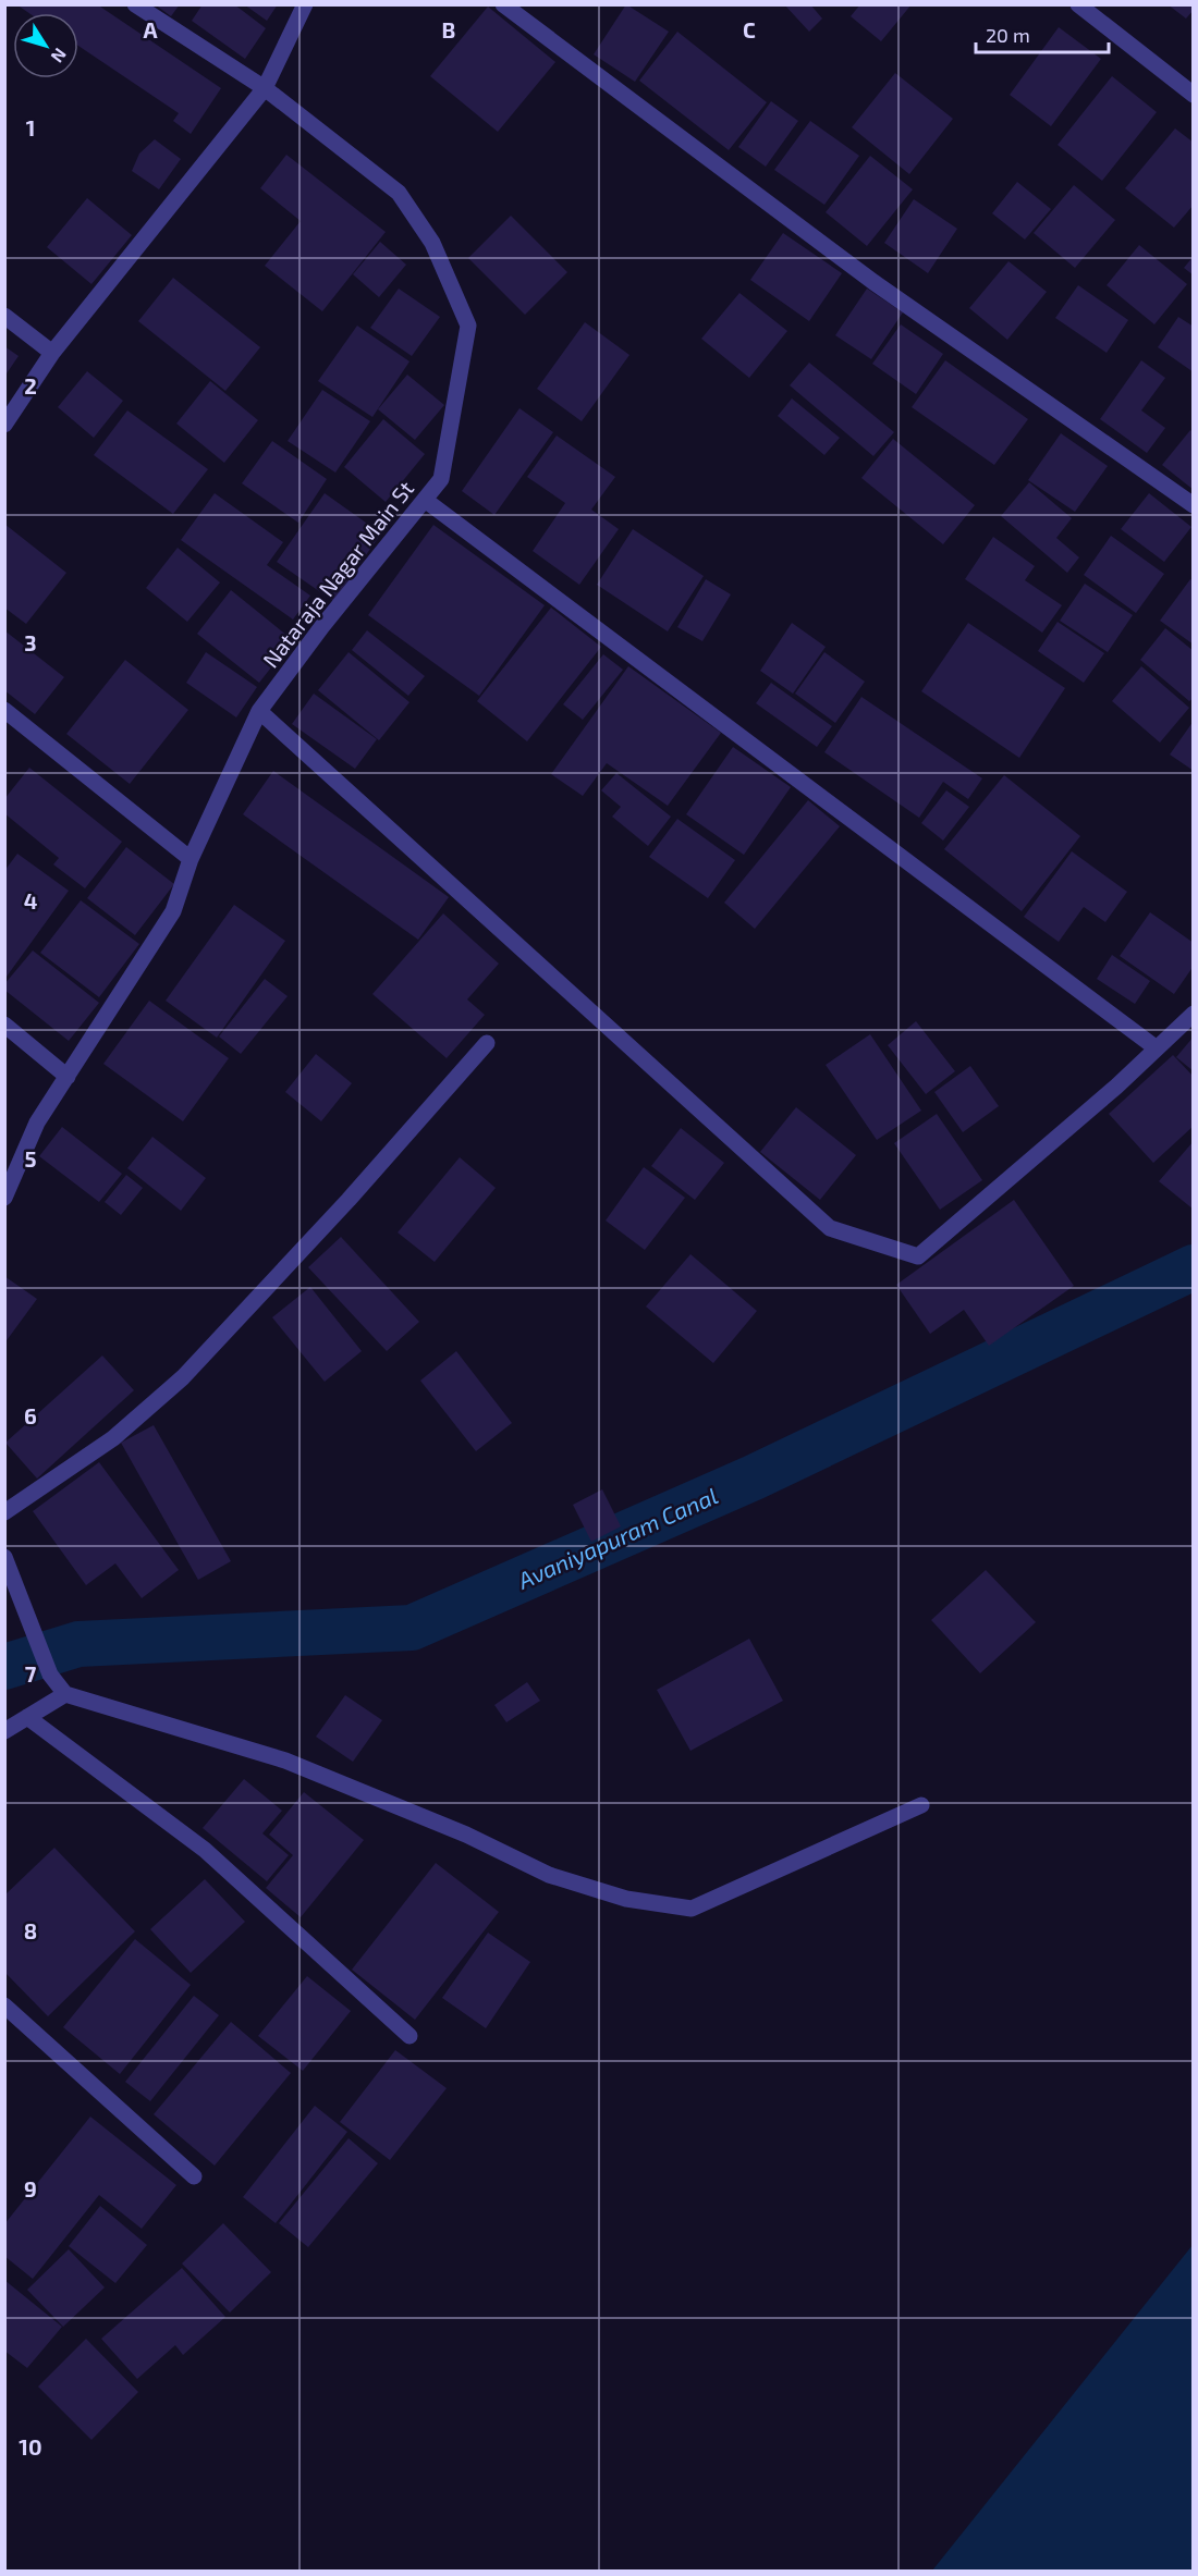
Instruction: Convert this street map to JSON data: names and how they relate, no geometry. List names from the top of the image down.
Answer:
{
  "streets": {
    "street": ["Nataraja Nagar Main St"]
  },
  "water": ["Avaniyapuram Canal"],
  "scale_bar": "20 m",
  "north": "bottom right",
  "grid": {
    "columns": ["A", "B", "C"],
    "rows": [
      "1",
      "2",
      "3",
      "4",
      "5",
      "6",
      "7",
      "8",
      "9",
      "10"
    ]
  }
}
